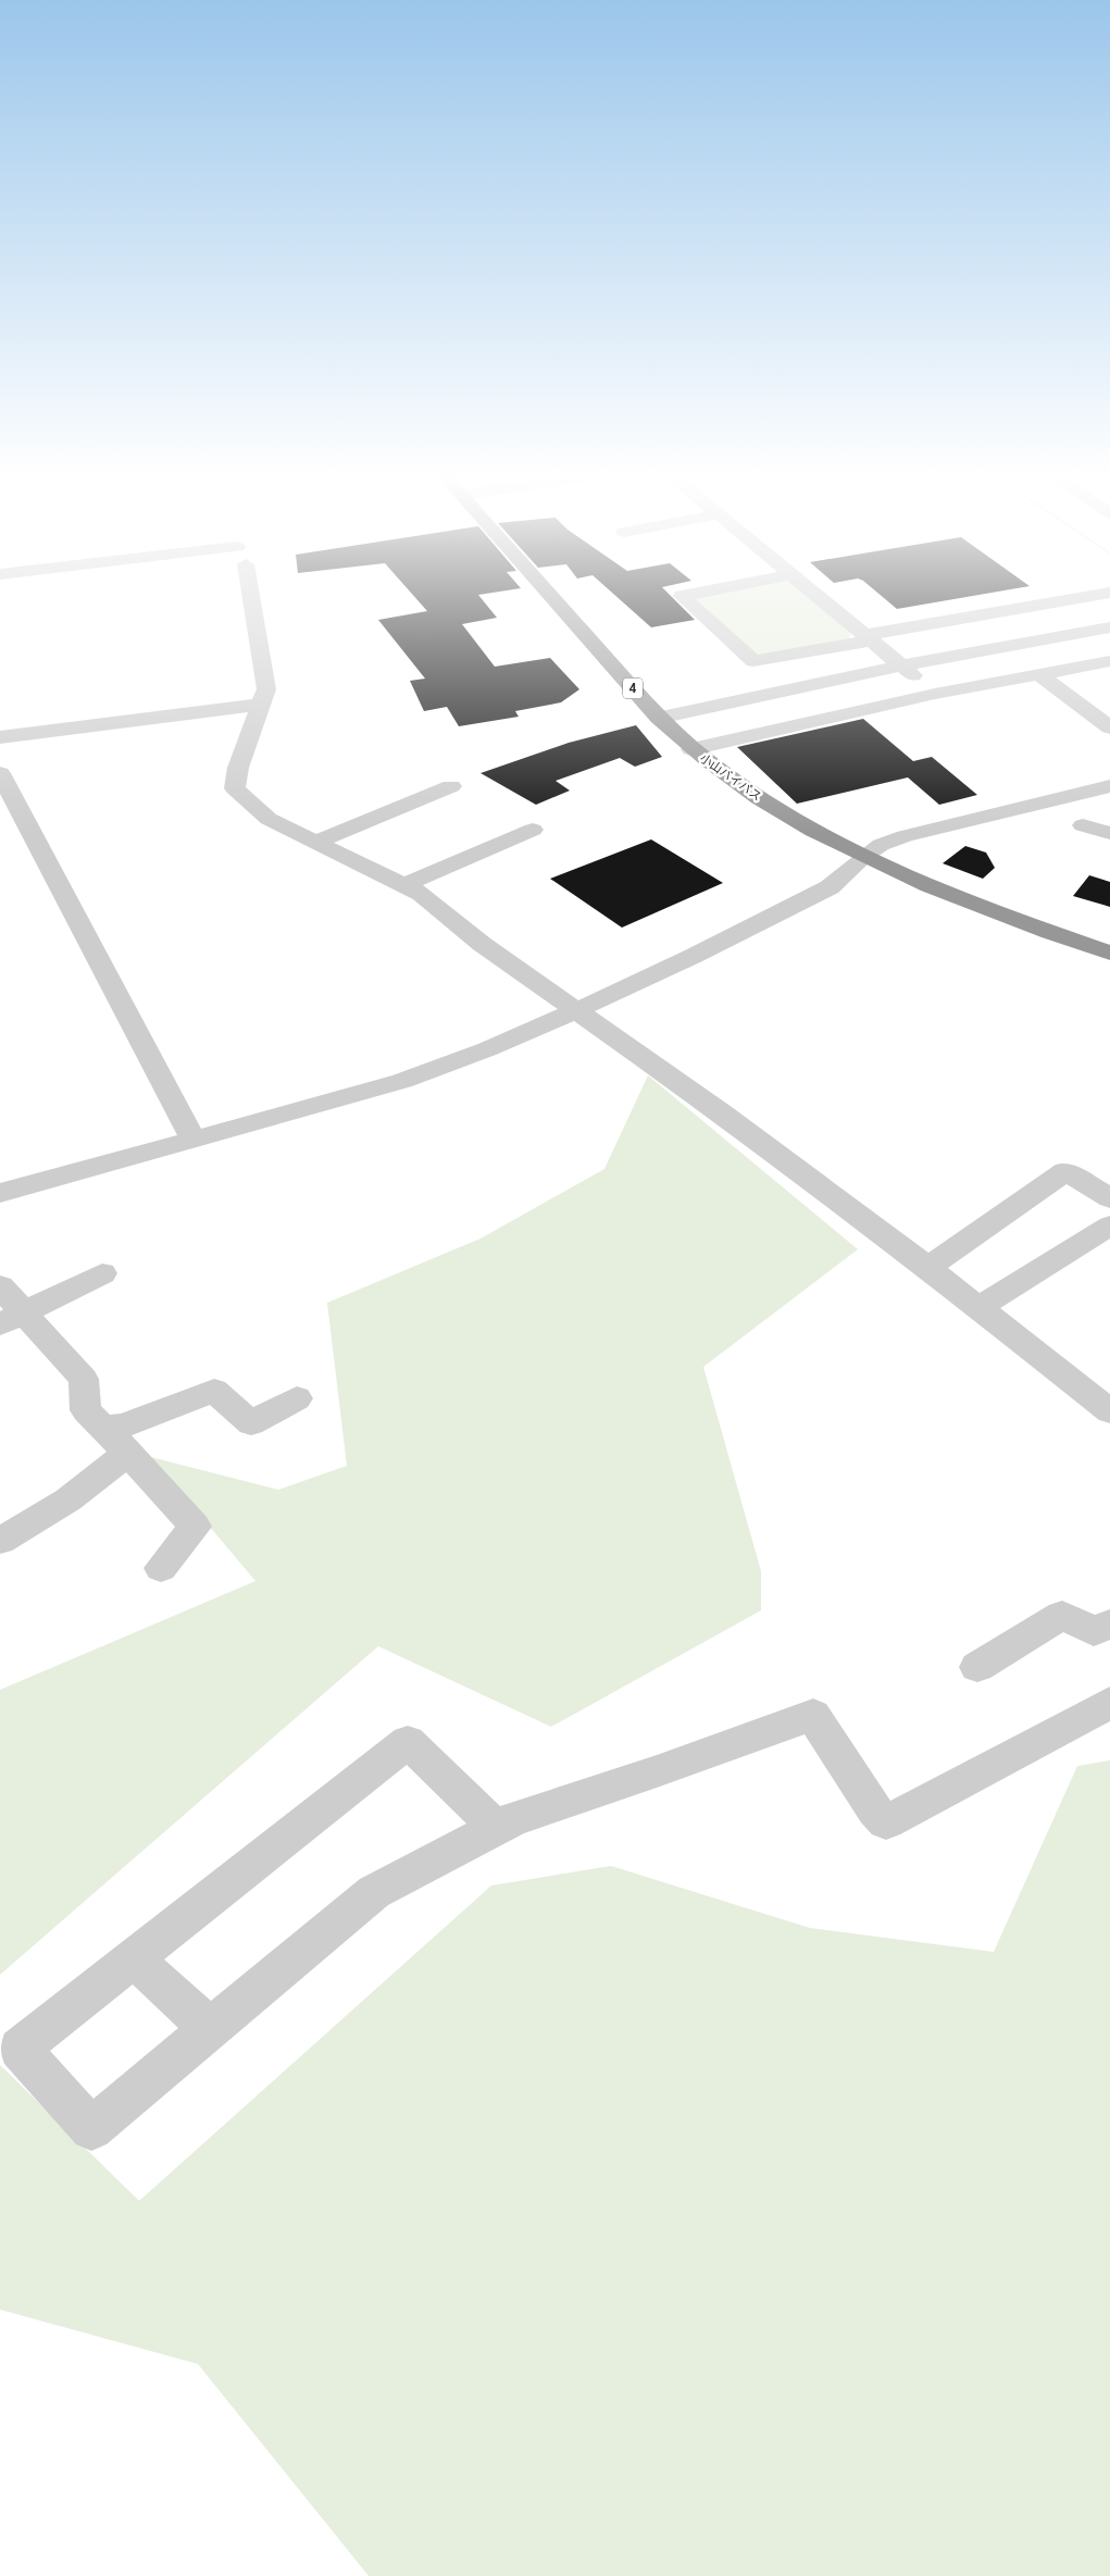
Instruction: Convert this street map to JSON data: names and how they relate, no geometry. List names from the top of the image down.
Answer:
{
  "streets": {
    "highway": ["4", "小山バイパス"]
  }
}
